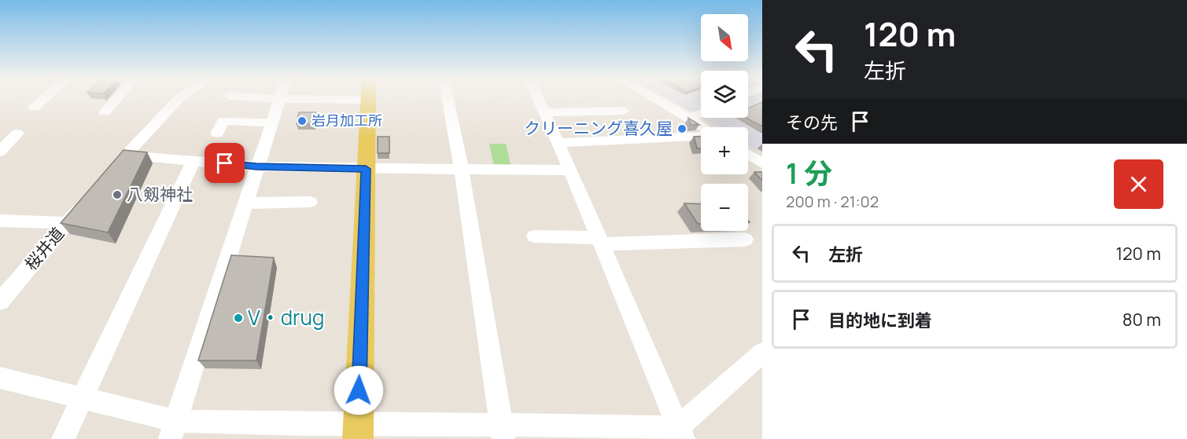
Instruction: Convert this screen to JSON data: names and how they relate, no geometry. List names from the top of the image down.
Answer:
{
  "streets": {
    "street": ["桜井道"]
  },
  "places": [
    "岩月加工所",
    "クリーニング喜久屋",
    "八剱神社",
    "V・drug"
  ],
  "north": "bottom right",
  "page": {
    "turn": ["120 m", "左折"],
    "map_buttons": ["+", "−"],
    "then": "その先",
    "heading": ["1 分", "200 m · 21:02"],
    "list": [
      {
        "name": "左折",
        "value": "120 m"
      },
      {
        "name": "目的地に到着",
        "value": "80 m"
      }
    ]
  }
}
